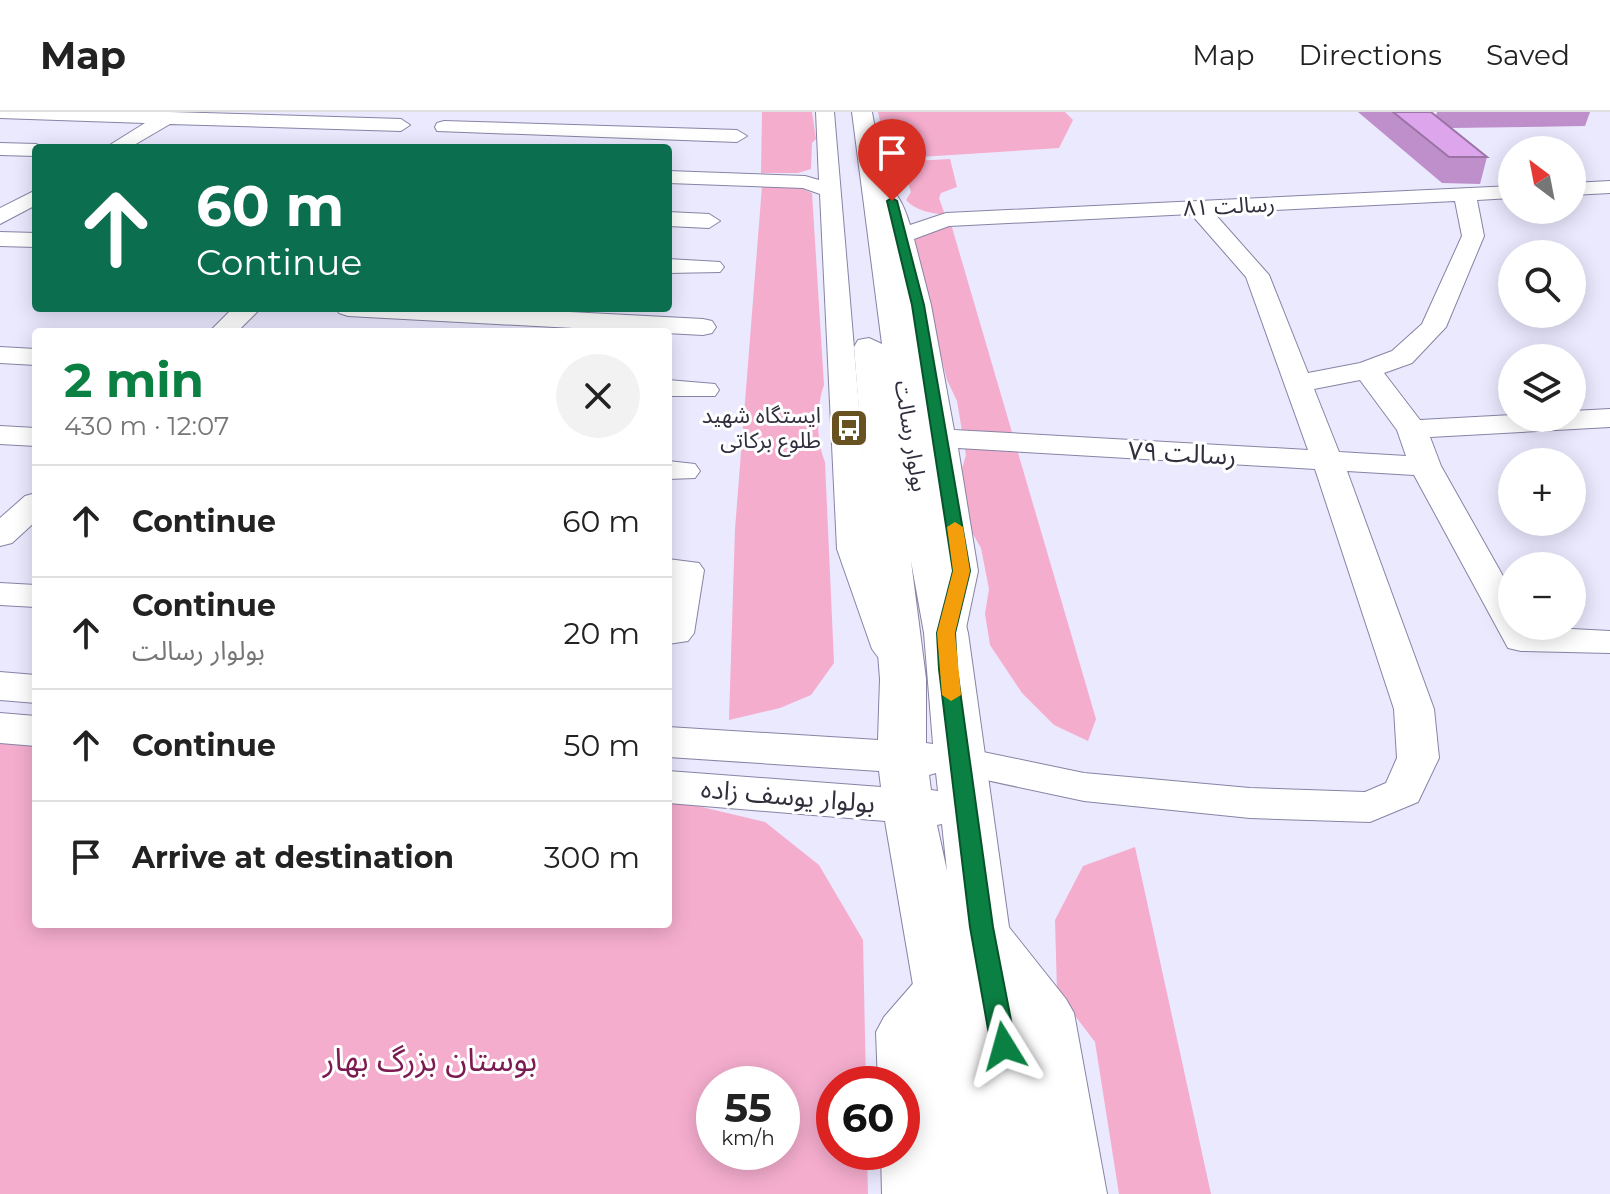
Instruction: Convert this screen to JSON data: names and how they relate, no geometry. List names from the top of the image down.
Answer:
{
  "streets": {
    "main road": ["بولوار رسالت", "بولوار یوسف زاده"],
    "street": ["رسالت ۸۱", "رسالت ۷۹"]
  },
  "crossings": [
    ["بولوار رسالت", "بولوار یوسف زاده"]
  ],
  "parks": ["بوستان بزرگ بهار"],
  "places": {
    "bus stop": ["ایستگاه شهید طلوع برکاتی"]
  },
  "north": "top left",
  "page": {
    "header": "Map",
    "nav": ["Map", "Directions", "Saved"],
    "map_buttons": ["+", "−"],
    "turn": ["60 m", "Continue"],
    "heading": ["2 min", "430 m · 12:07"],
    "list": [
      {
        "name": "Continue",
        "value": "60 m"
      },
      {
        "name": "Continue",
        "note": "بولوار رسالت",
        "value": "20 m"
      },
      {
        "name": "Continue",
        "value": "50 m"
      },
      {
        "name": "Arrive at destination",
        "value": "300 m"
      }
    ],
    "speed": "55 km/h",
    "limit": "60"
  }
}
